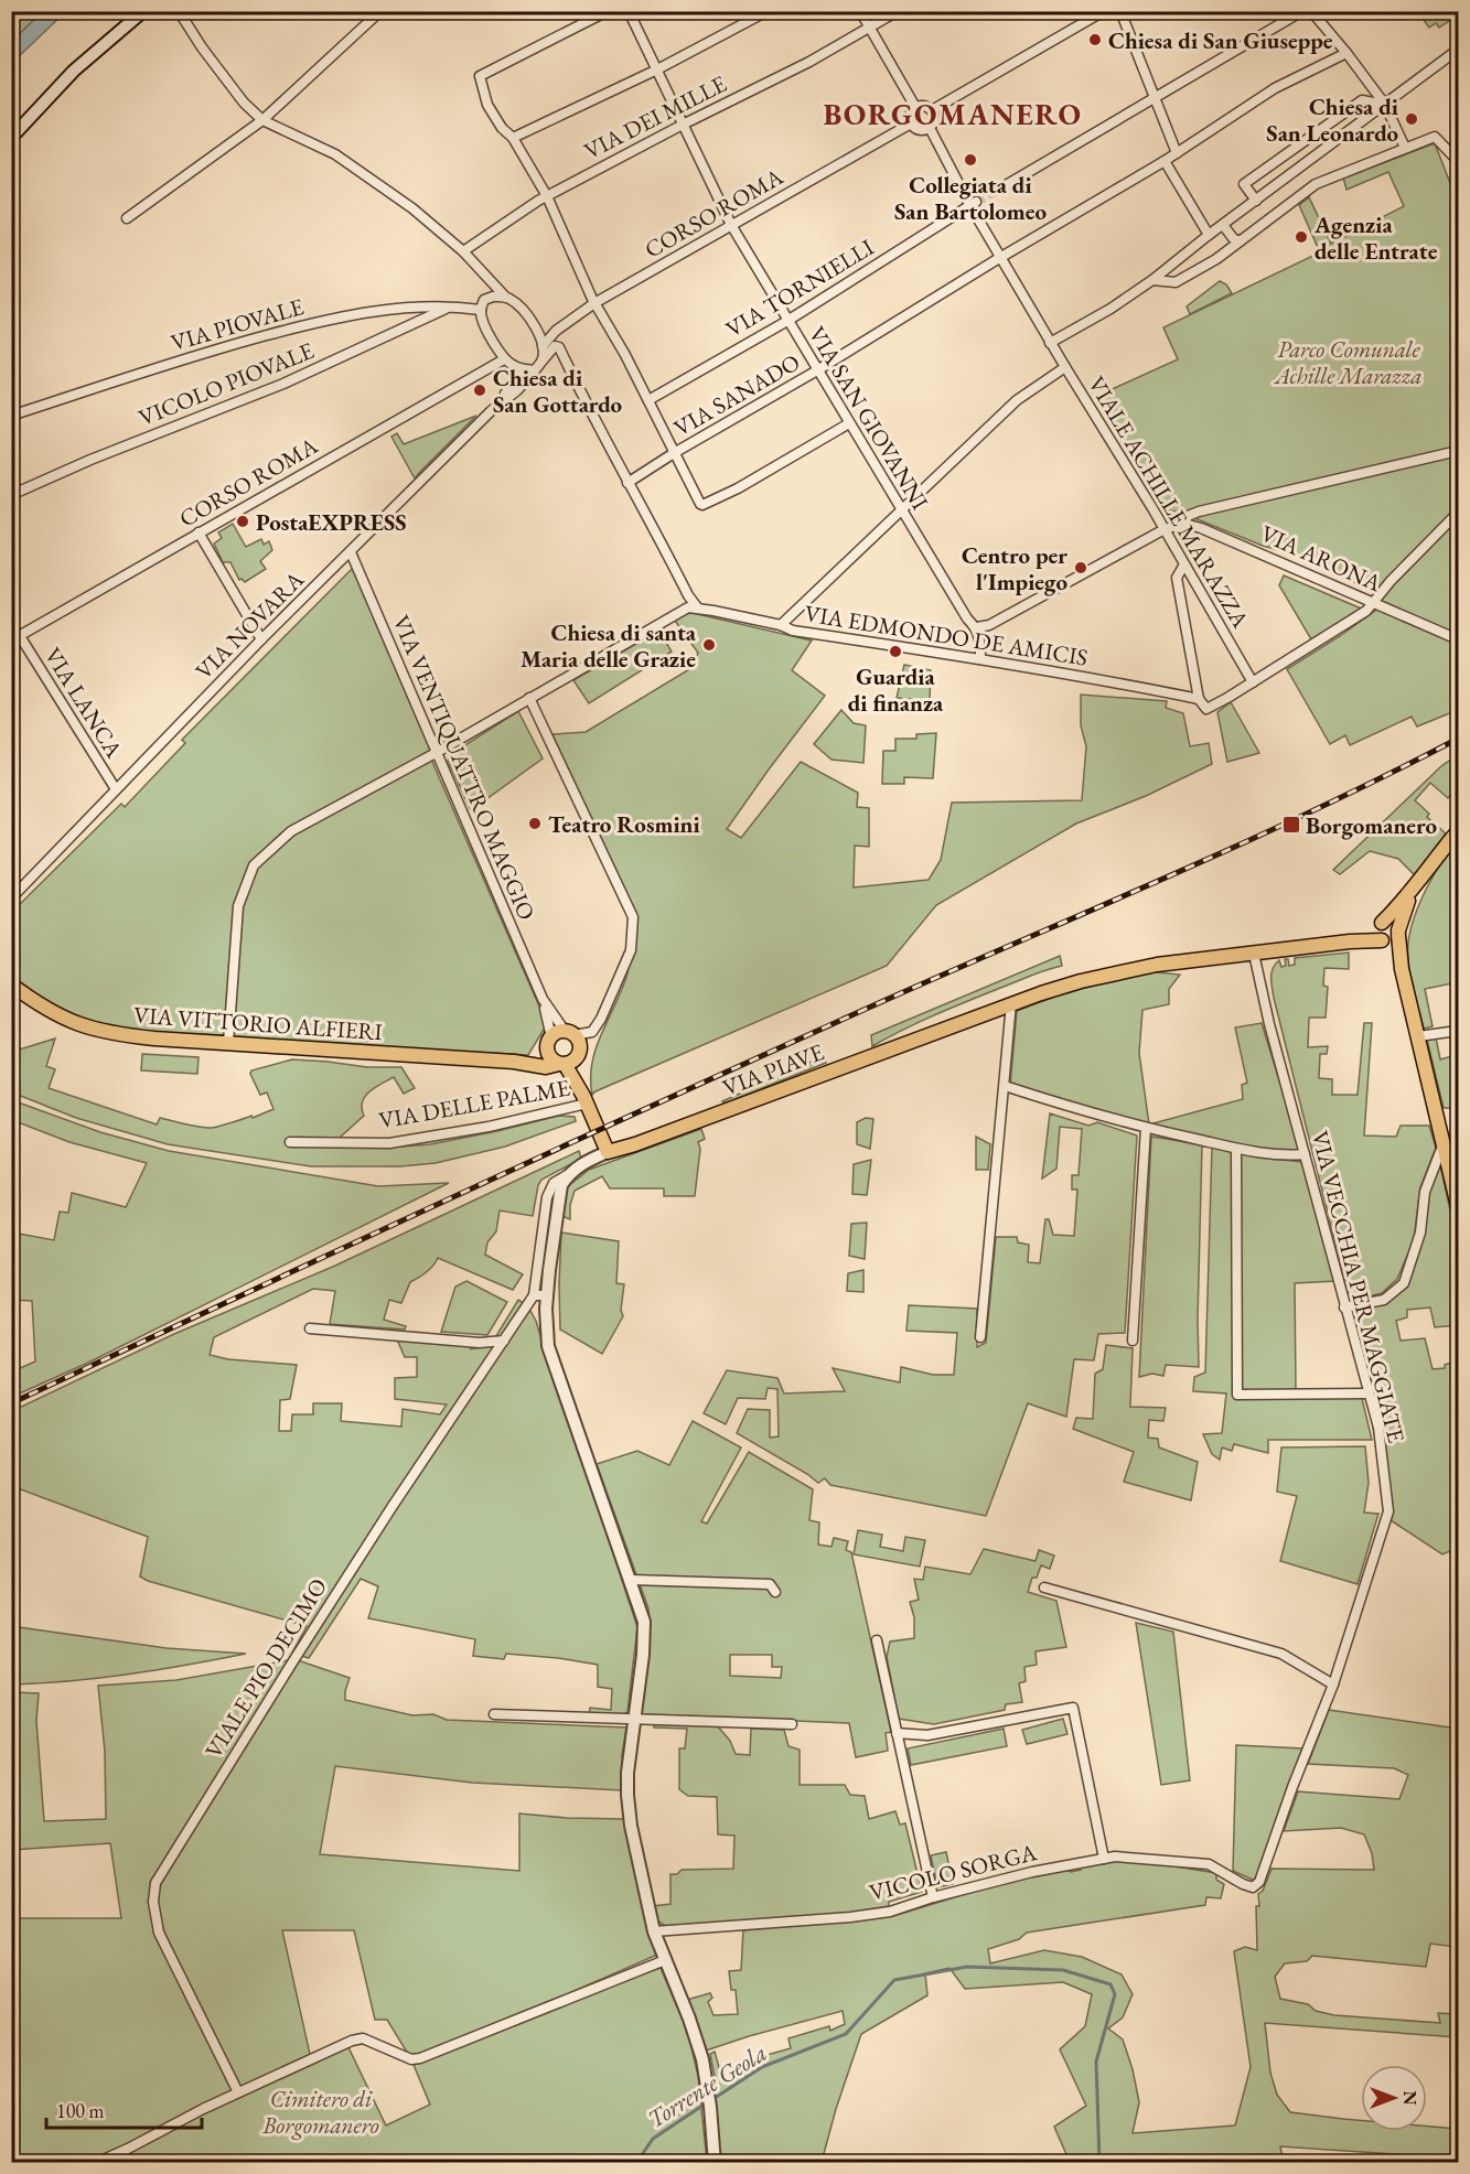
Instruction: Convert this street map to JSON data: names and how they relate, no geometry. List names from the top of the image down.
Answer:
{
  "streets": {
    "main road": ["VIA VITTORIO ALFIERI", "VIA PIAVE"],
    "street": [
      "VIA DEI MILLE",
      "CORSO ROMA",
      "VIA TORNIELLI",
      "VIA PIOVALE",
      "VICOLO PIOVALE",
      "VIA SANADO",
      "VIA SAN GIOVANNI",
      "VIALE ACHILLE MARAZZA",
      "VIA ARONA",
      "VIA NOVARA",
      "VIA EDMONDO DE AMICIS",
      "VIA LANCA",
      "VIA VENTIQUATTRO MAGGIO",
      "VIA DELLE PALME",
      "VIA VECCHIA PER MAGGIATE",
      "VIALE PIO DECIMO",
      "VICOLO SORGA"
    ]
  },
  "crossings": [
    ["VIA DEI MILLE", "VIA SAN GIOVANNI"],
    ["CORSO ROMA", "VIA SAN GIOVANNI"],
    ["CORSO ROMA", "VIALE ACHILLE MARAZZA"],
    ["CORSO ROMA", "VIA LANCA"],
    ["VIA TORNIELLI", "VIA SAN GIOVANNI"],
    ["VIA TORNIELLI", "VIALE ACHILLE MARAZZA"],
    ["VIA PIOVALE", "VICOLO PIOVALE"],
    ["VIA SANADO", "VIA SAN GIOVANNI"],
    ["VIA SANADO", "VIALE ACHILLE MARAZZA"],
    ["VIA NOVARA", "VIA LANCA"],
    ["VIA NOVARA", "VIA VENTIQUATTRO MAGGIO"],
    ["VIA VENTIQUATTRO MAGGIO", "VIA VITTORIO ALFIERI"],
    ["VIA PIAVE", "VIA VECCHIA PER MAGGIATE"],
    ["VIA VECCHIA PER MAGGIATE", "VICOLO SORGA"]
  ],
  "districts": ["BORGOMANERO"],
  "water": ["Torrente Geola"],
  "parks": ["Parco Comunale Achille Marazza", "Cimitero di Borgomanero"],
  "places": {
    "other": [
      "Chiesa di San Giuseppe",
      "Chiesa di San Leonardo",
      "Collegiata di San Bartolomeo",
      "Agenzia delle Entrate",
      "Chiesa di San Gottardo",
      "PostaEXPRESS",
      "Centro per l'Impiego",
      "Chiesa di santa Maria delle Grazie",
      "Guardia di finanza",
      "Teatro Rosmini"
    ],
    "transit": ["Borgomanero"]
  },
  "scale_bar": "100 m",
  "north": "right"
}
